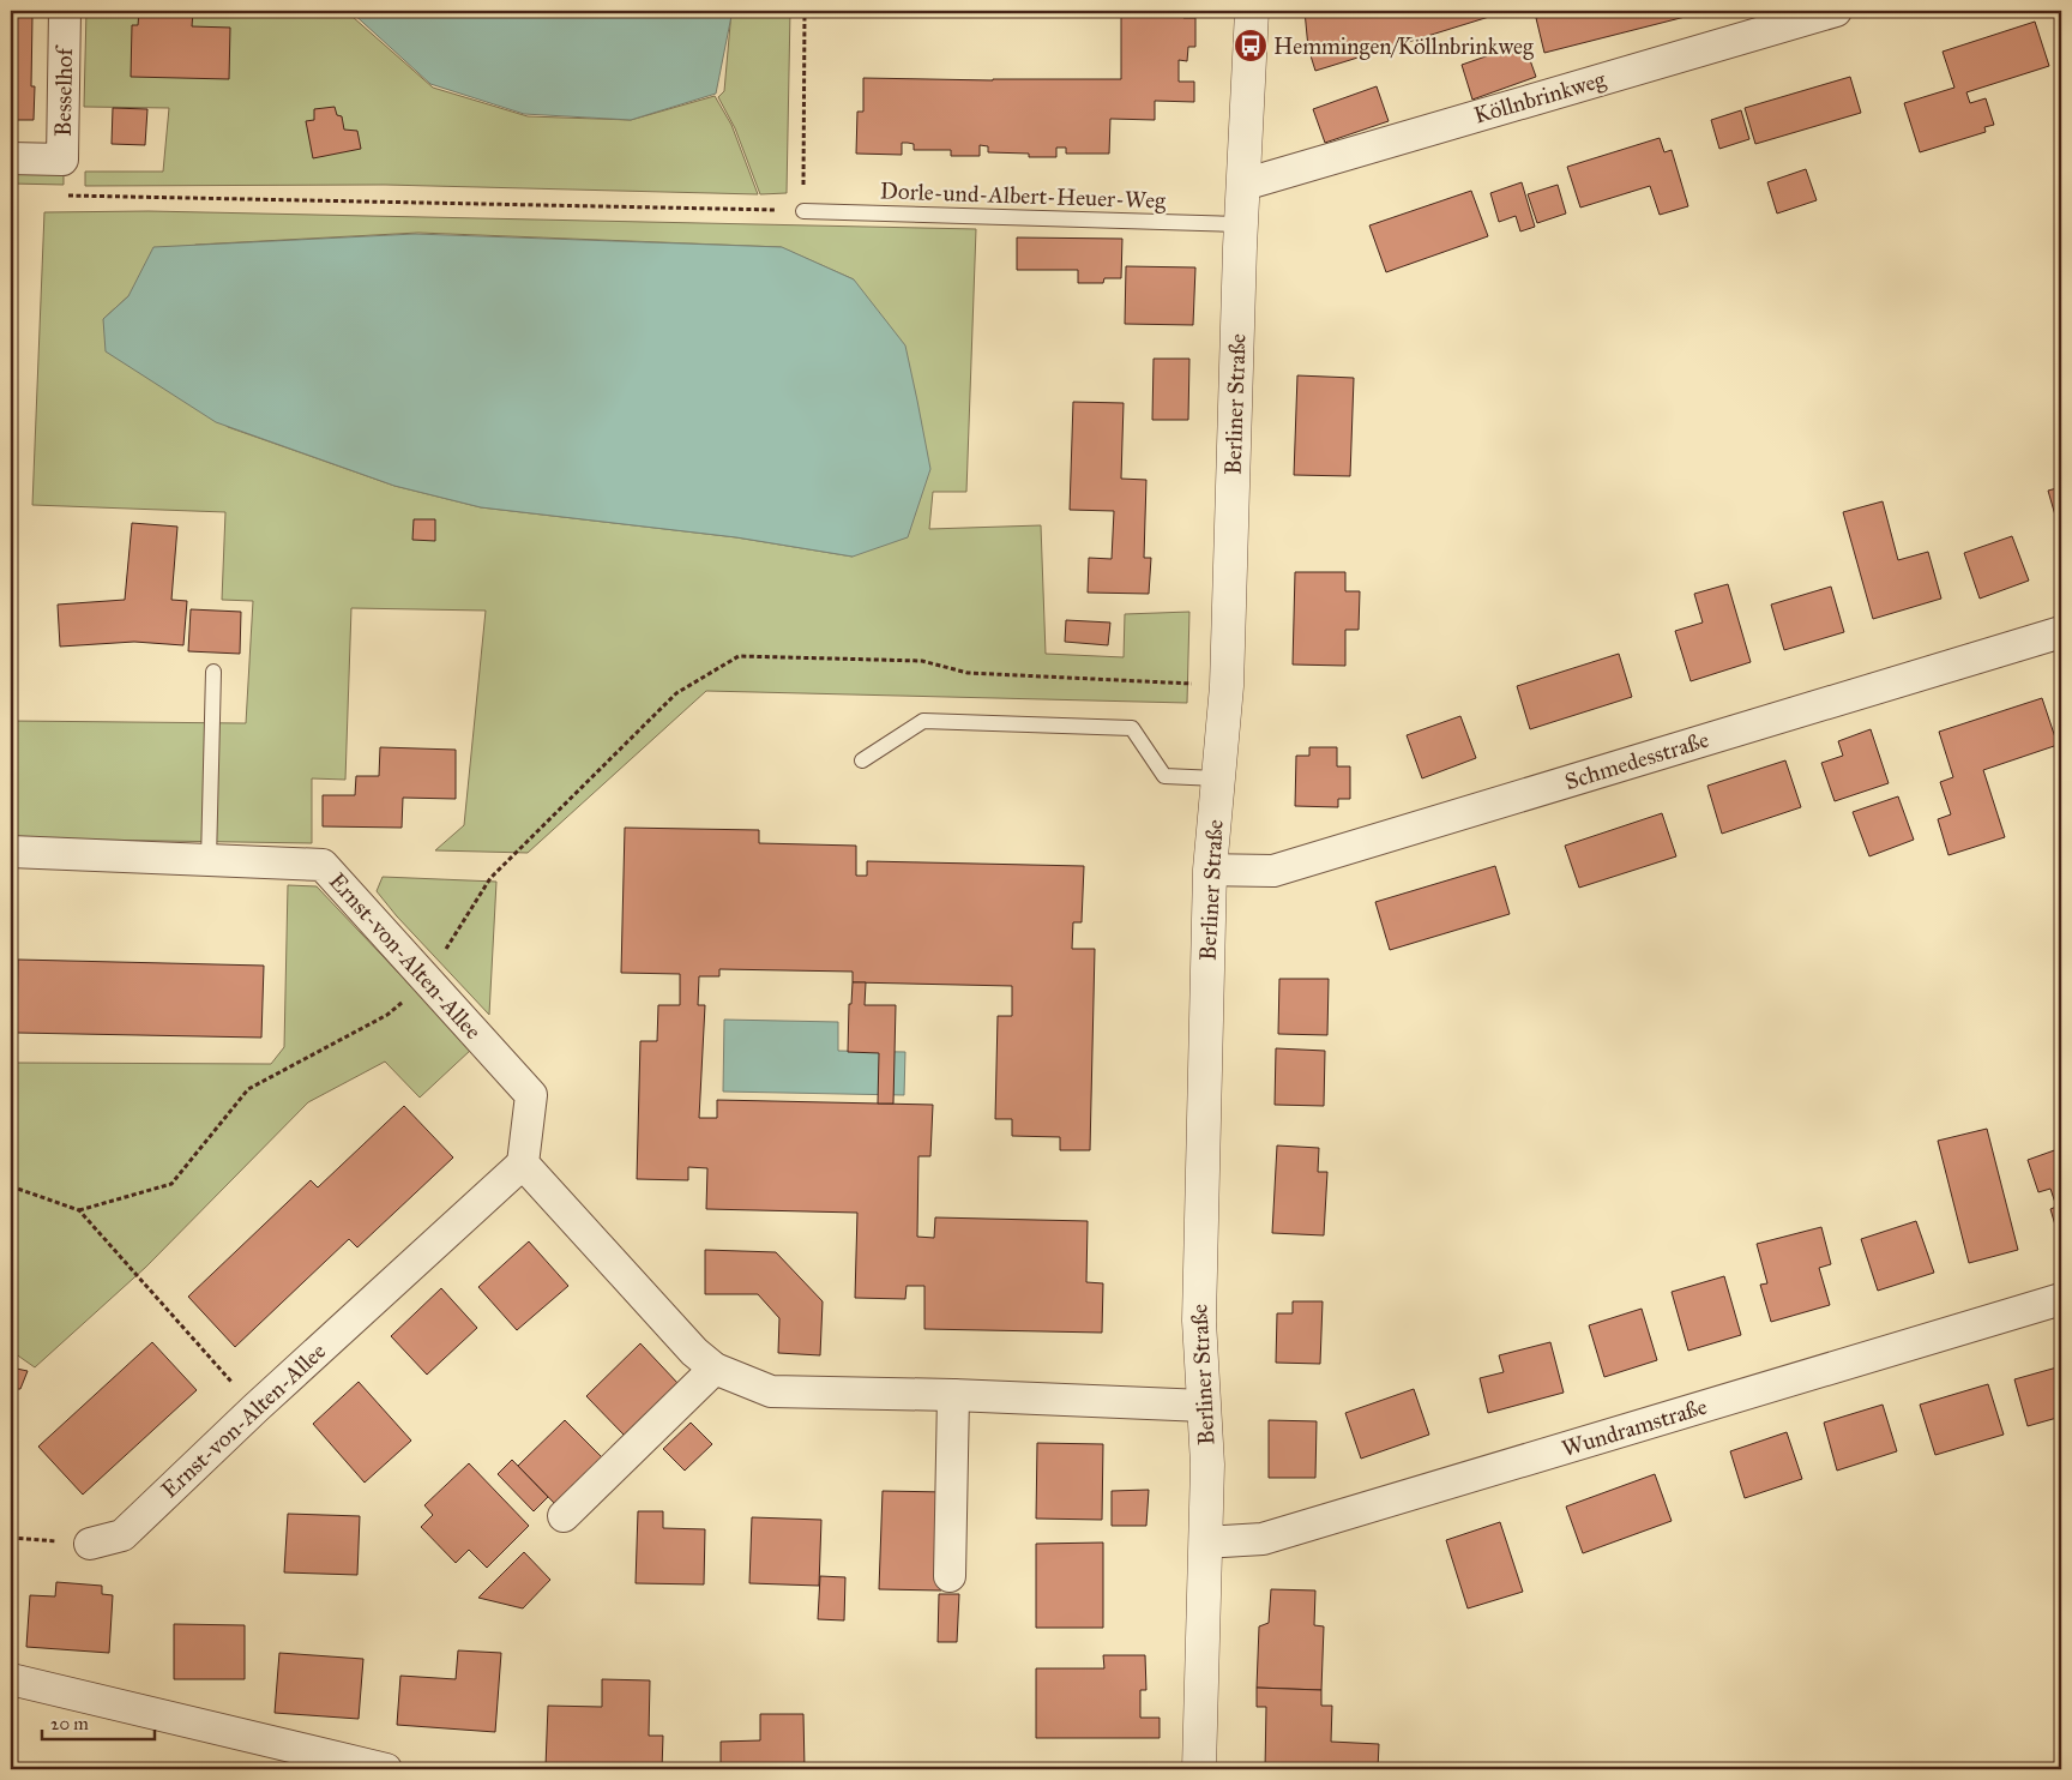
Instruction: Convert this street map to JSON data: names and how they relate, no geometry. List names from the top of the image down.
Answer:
{
  "streets": {
    "street": [
      "Besselhof",
      "Köllnbrinkweg",
      "Berliner Straße",
      "Schmedesstraße",
      "Ernst-von-Alten-Allee",
      "Wundramstraße"
    ],
    "lane": ["Dorle-und-Albert-Heuer-Weg"]
  },
  "crossings": [
    ["Köllnbrinkweg", "Berliner Straße"],
    ["Dorle-und-Albert-Heuer-Weg", "Berliner Straße"],
    ["Berliner Straße", "Schmedesstraße"],
    ["Berliner Straße", "Wundramstraße"]
  ],
  "places": {
    "bus stop": ["Hemmingen/Köllnbrinkweg"]
  },
  "scale_bar": "20 m"
}
